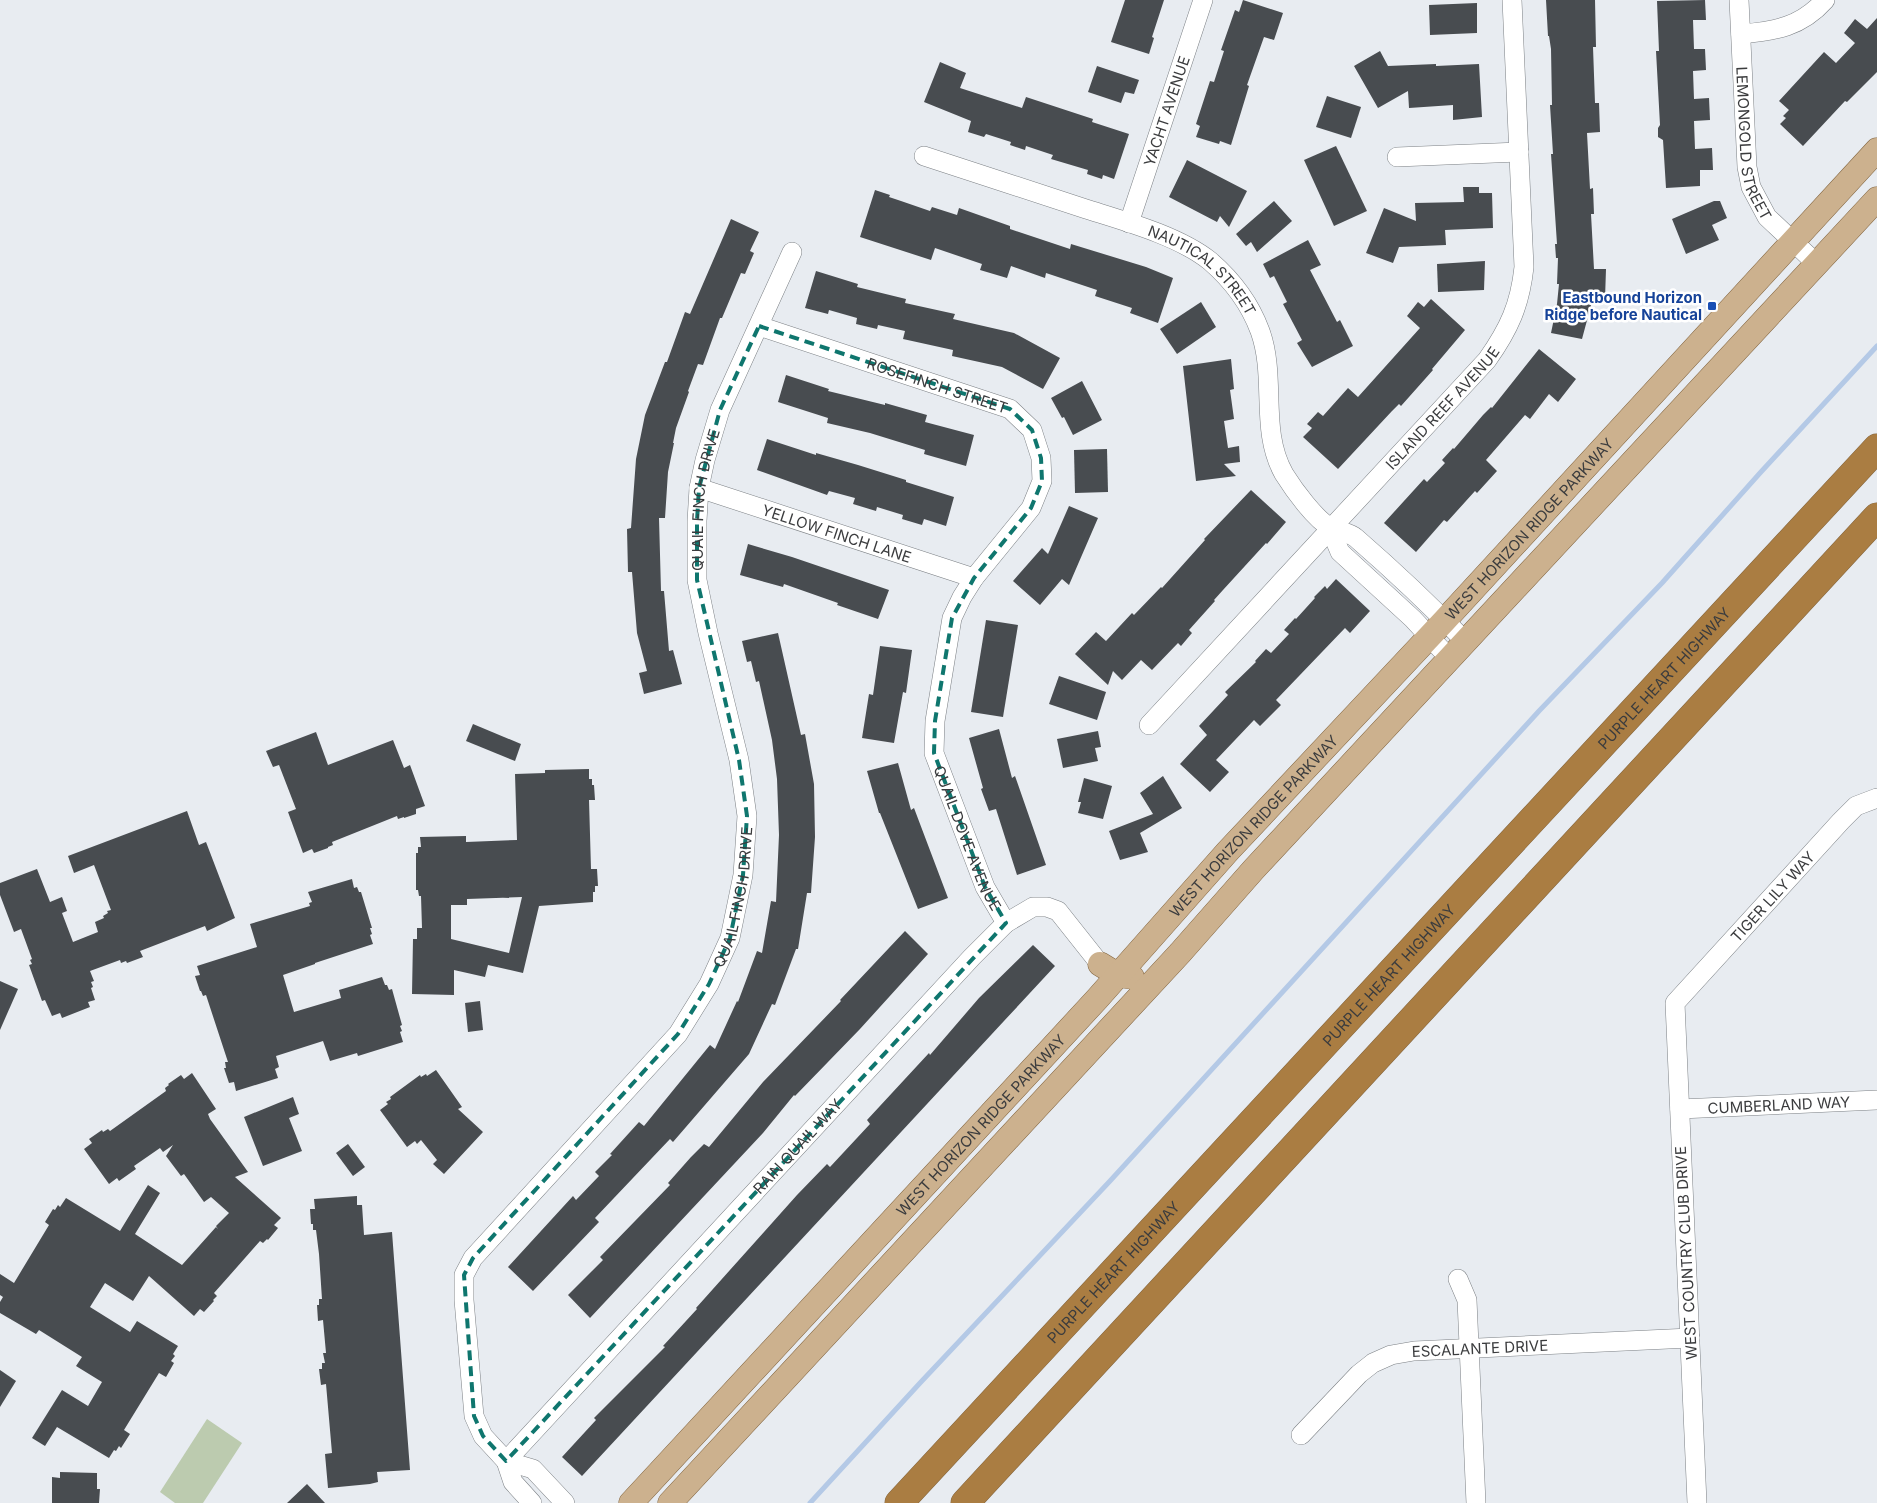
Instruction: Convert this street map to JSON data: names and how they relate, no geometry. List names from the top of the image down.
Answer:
{
  "streets": {
    "highway": ["PURPLE HEART HIGHWAY"],
    "main road": ["WEST HORIZON RIDGE PARKWAY"],
    "street": [
      "YACHT AVENUE",
      "LEMONGOLD STREET",
      "NAUTICAL STREET",
      "ROSEFINCH STREET",
      "ISLAND REEF AVENUE",
      "QUAIL FINCH DRIVE",
      "YELLOW FINCH LANE",
      "QUAIL DOVE AVENUE",
      "TIGER LILY WAY",
      "CUMBERLAND WAY",
      "RAIN QUAIL WAY",
      "WEST COUNTRY CLUB DRIVE",
      "ESCALANTE DRIVE"
    ]
  },
  "crossings": [
    ["YACHT AVENUE", "NAUTICAL STREET"],
    ["LEMONGOLD STREET", "WEST HORIZON RIDGE PARKWAY"],
    ["NAUTICAL STREET", "ISLAND REEF AVENUE"],
    ["NAUTICAL STREET", "WEST HORIZON RIDGE PARKWAY"],
    ["ROSEFINCH STREET", "QUAIL FINCH DRIVE"],
    ["ROSEFINCH STREET", "QUAIL DOVE AVENUE"],
    ["QUAIL FINCH DRIVE", "YELLOW FINCH LANE"],
    ["QUAIL FINCH DRIVE", "RAIN QUAIL WAY"],
    ["WEST HORIZON RIDGE PARKWAY", "RAIN QUAIL WAY"],
    ["YELLOW FINCH LANE", "QUAIL DOVE AVENUE"],
    ["QUAIL DOVE AVENUE", "RAIN QUAIL WAY"],
    ["TIGER LILY WAY", "WEST COUNTRY CLUB DRIVE"],
    ["CUMBERLAND WAY", "WEST COUNTRY CLUB DRIVE"],
    ["WEST COUNTRY CLUB DRIVE", "ESCALANTE DRIVE"]
  ],
  "places": {
    "transit": ["Eastbound Horizon Ridge before Nautical"]
  }
}
